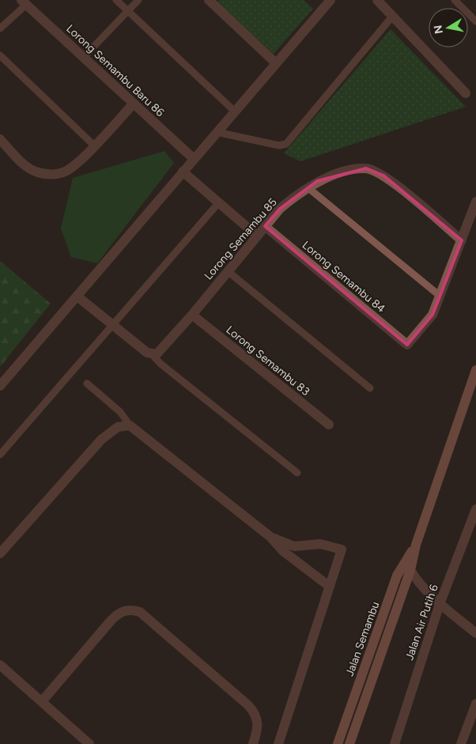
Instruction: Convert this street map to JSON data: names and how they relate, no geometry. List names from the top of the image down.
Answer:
{
  "streets": {
    "main road": ["Jalan Semambu"],
    "street": [
      "Lorong Semambu Baru 86",
      "Lorong Semambu 85",
      "Lorong Semambu 84",
      "Lorong Semambu 83",
      "Jalan Air Putih 6"
    ]
  },
  "crossings": [
    ["Lorong Semambu 85", "Lorong Semambu 84"],
    ["Lorong Semambu 85", "Lorong Semambu 83"]
  ],
  "north": "left"
}
